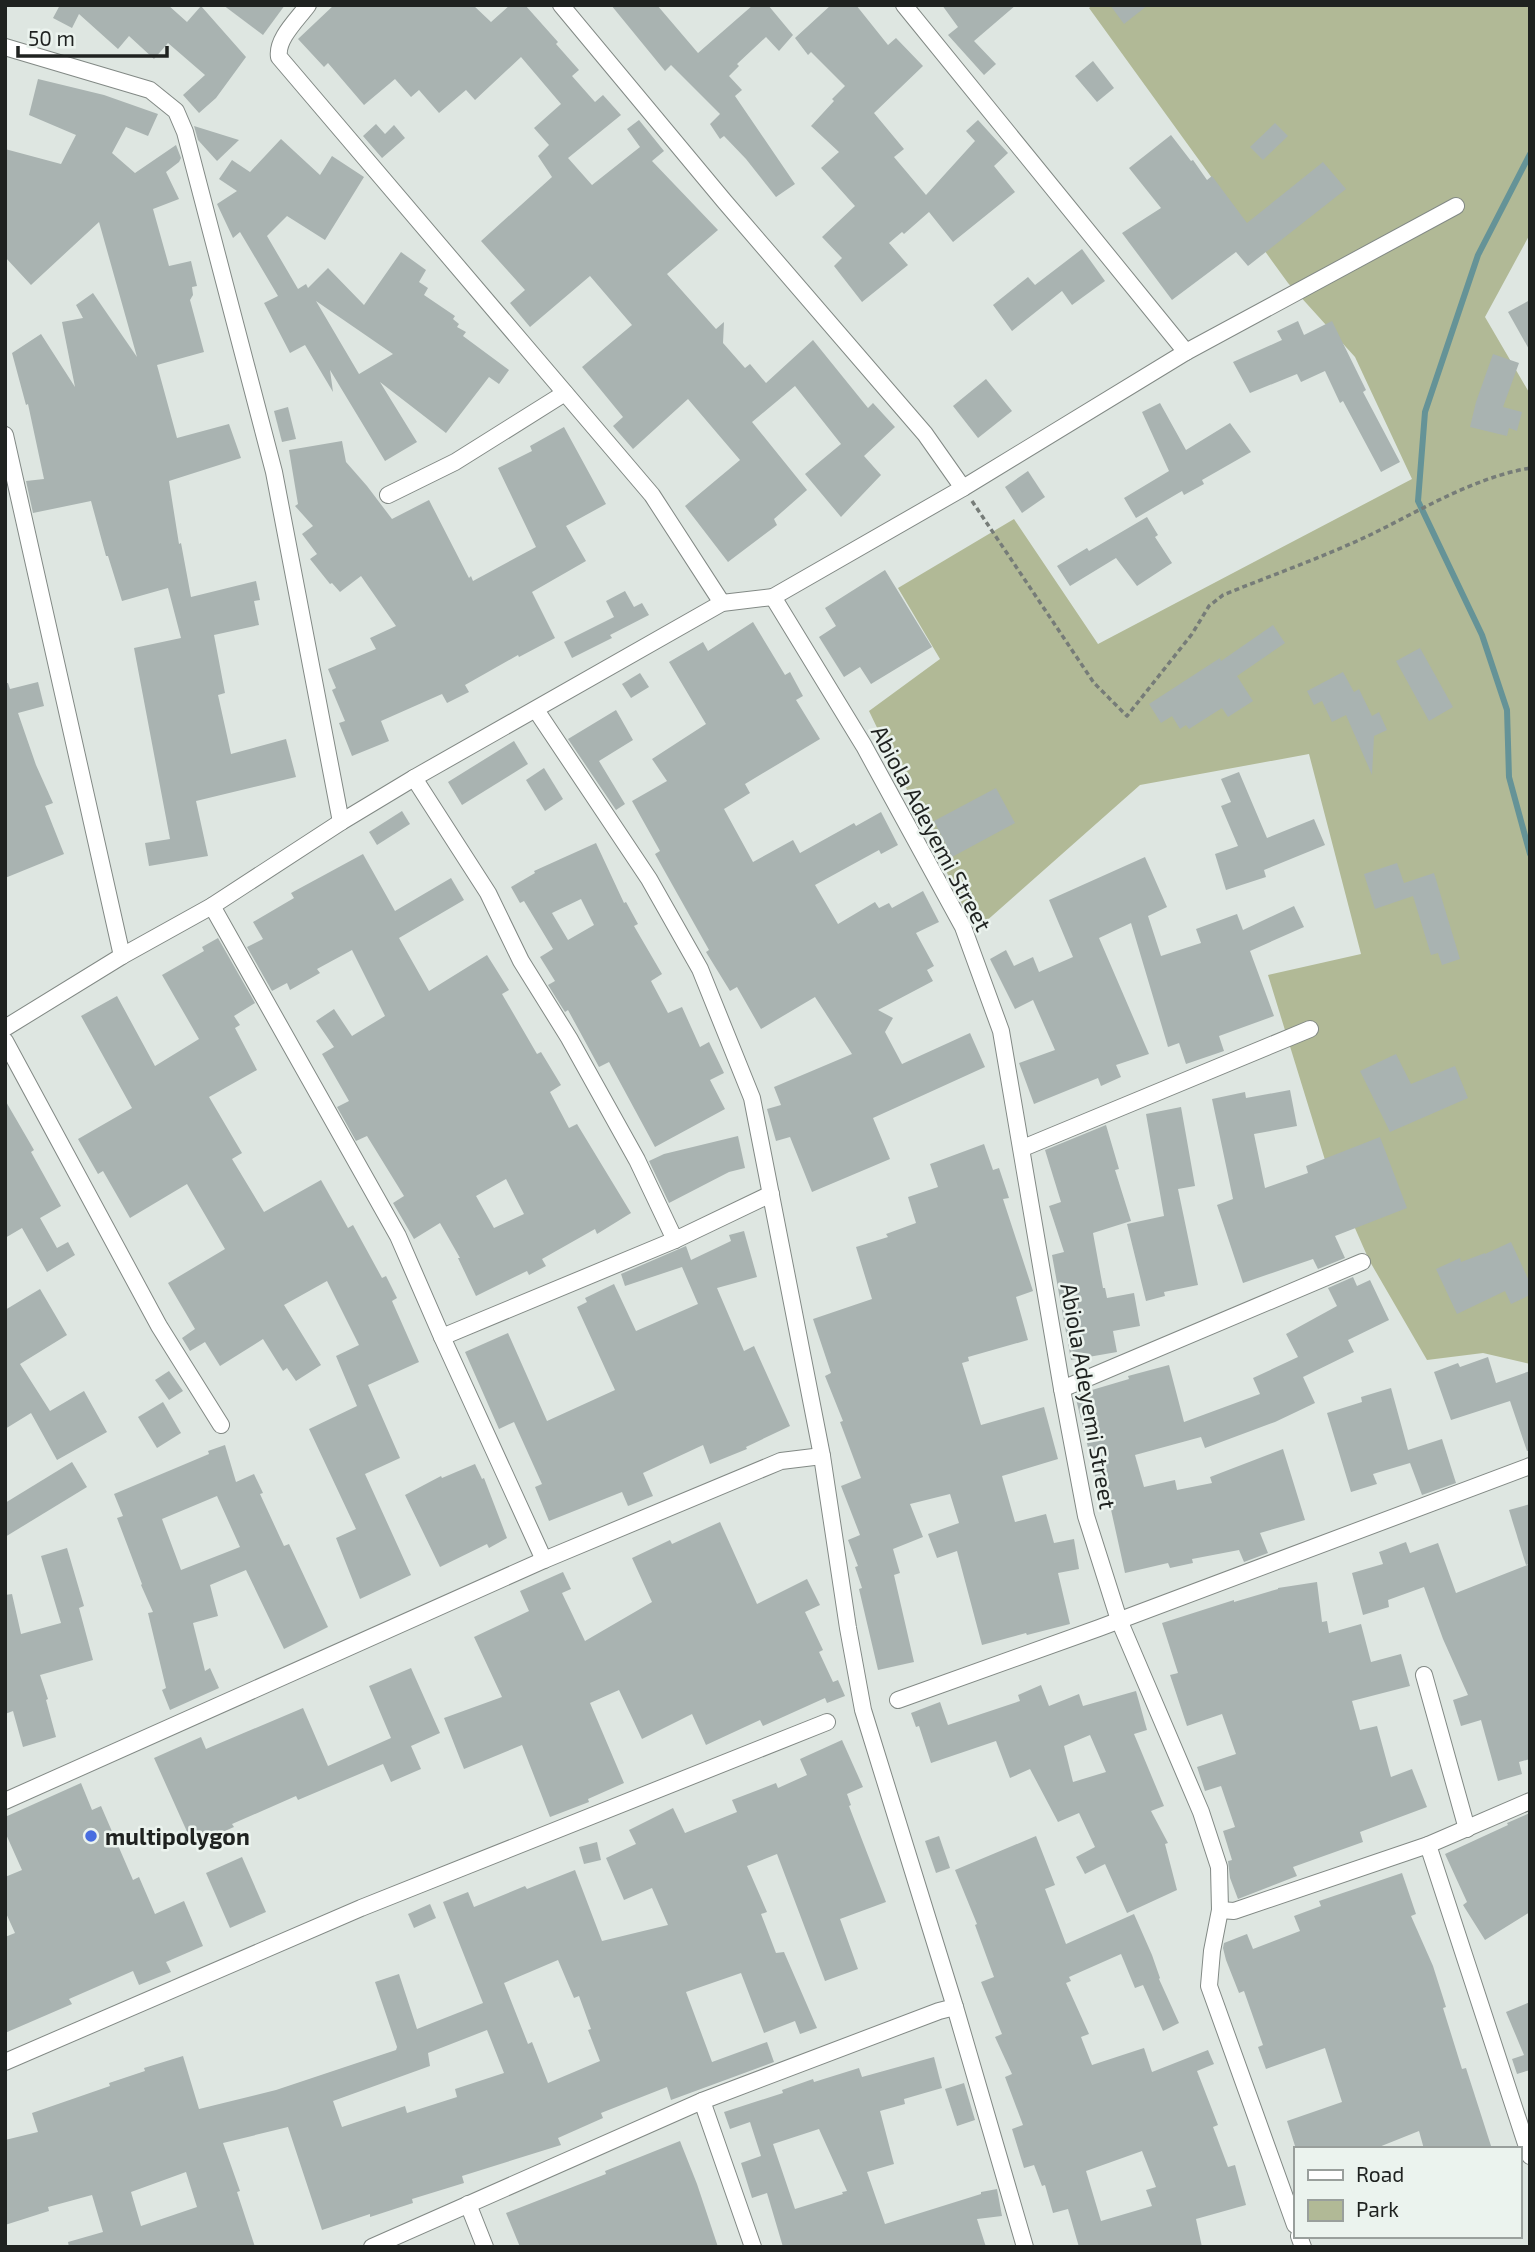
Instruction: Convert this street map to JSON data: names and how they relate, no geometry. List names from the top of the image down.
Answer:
{
  "streets": {
    "street": ["Abiola Adeyemi Street"]
  },
  "places": ["multipolygon"],
  "legend": ["Road", "Park"],
  "scale_bar": "50 m"
}
